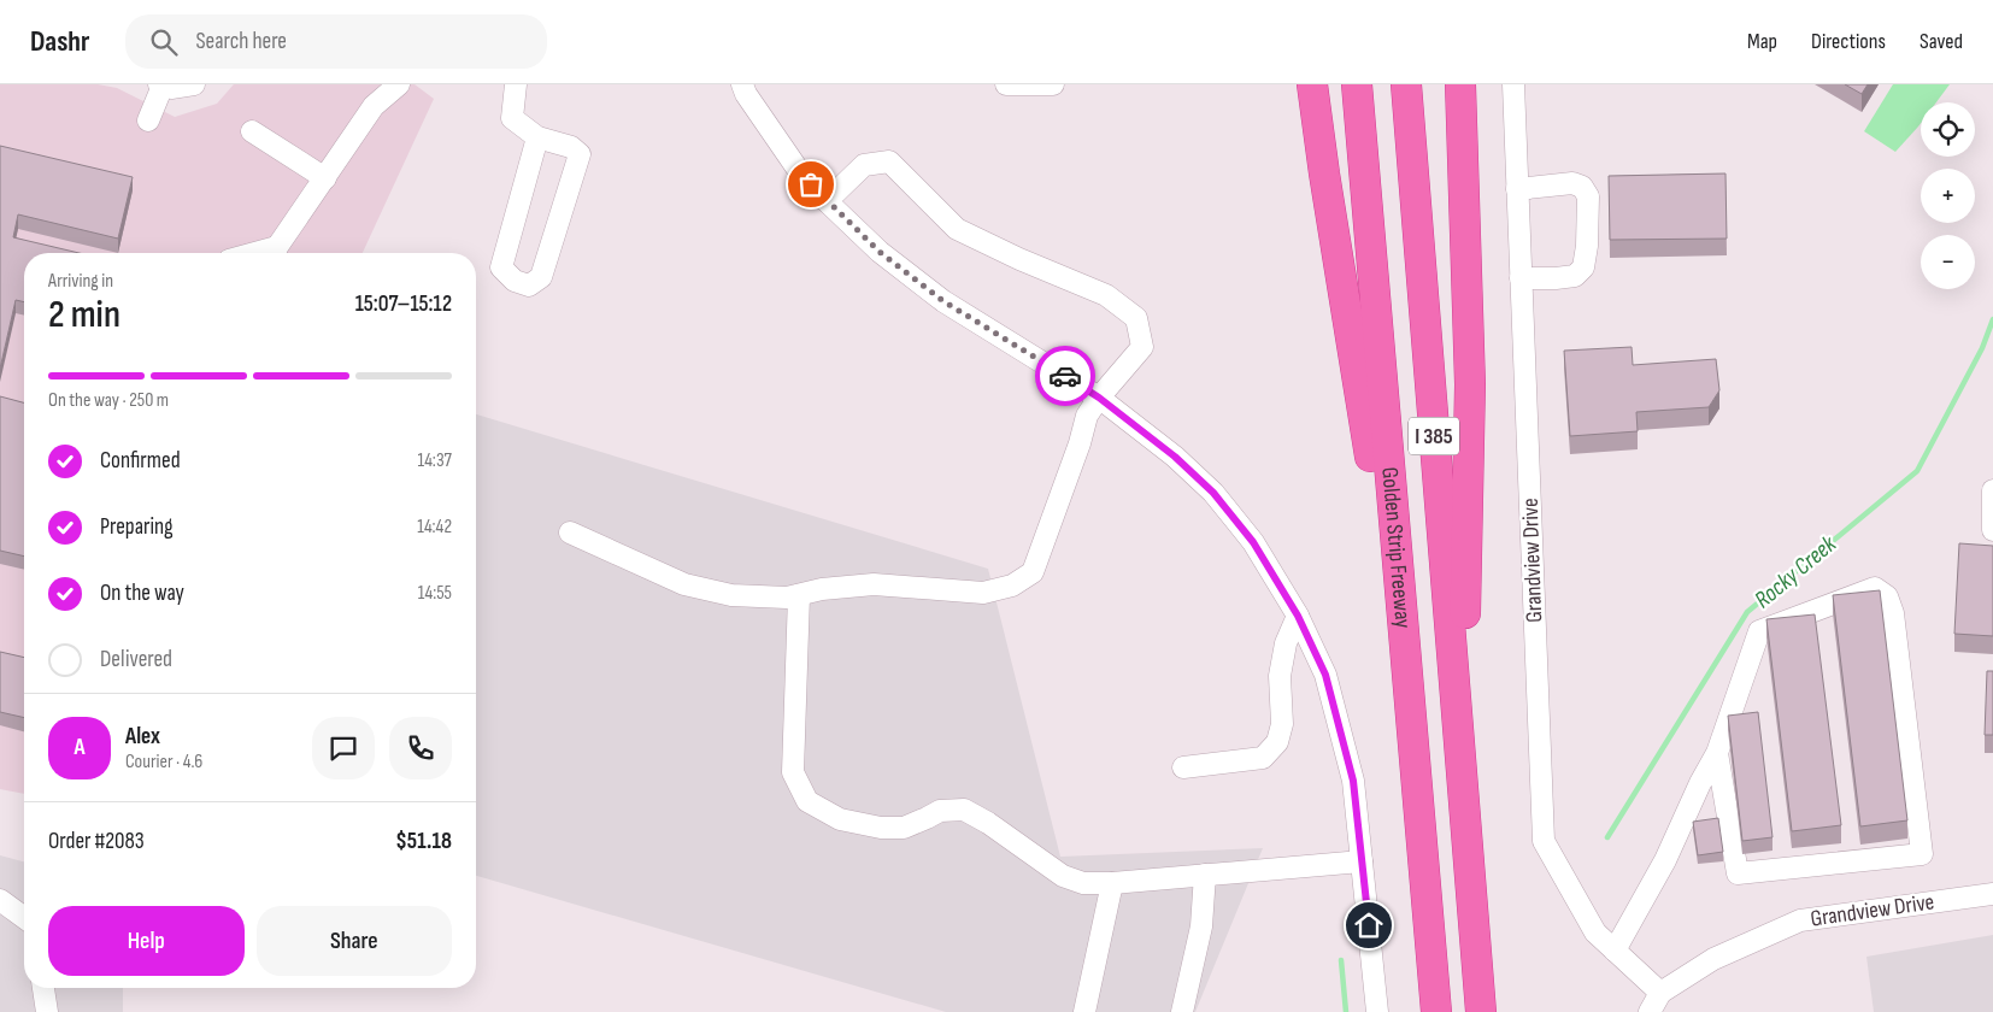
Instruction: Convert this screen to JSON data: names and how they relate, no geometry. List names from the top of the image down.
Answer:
{
  "streets": {
    "highway": ["I 385", "Golden Strip Freeway"],
    "street": ["Grandview Drive"]
  },
  "water": ["Rocky Creek"],
  "page": {
    "header": "Dashr",
    "search": "Search here",
    "nav": ["Map", "Directions", "Saved"],
    "map_buttons": ["+", "−"],
    "heading": ["2 min", "Arriving in", "15:07–15:12"],
    "panel": [
      "Alex",
      "Courier · 4.6",
      "Order #2083",
      "$51.18"
    ],
    "bar": "On the way · 250 m",
    "list": [
      ["Confirmed", "14:37"],
      ["Preparing", "14:42"],
      ["On the way", "14:55"],
      "Delivered"
    ],
    "round": "A",
    "buttons": ["Help", "Share"]
  }
}
